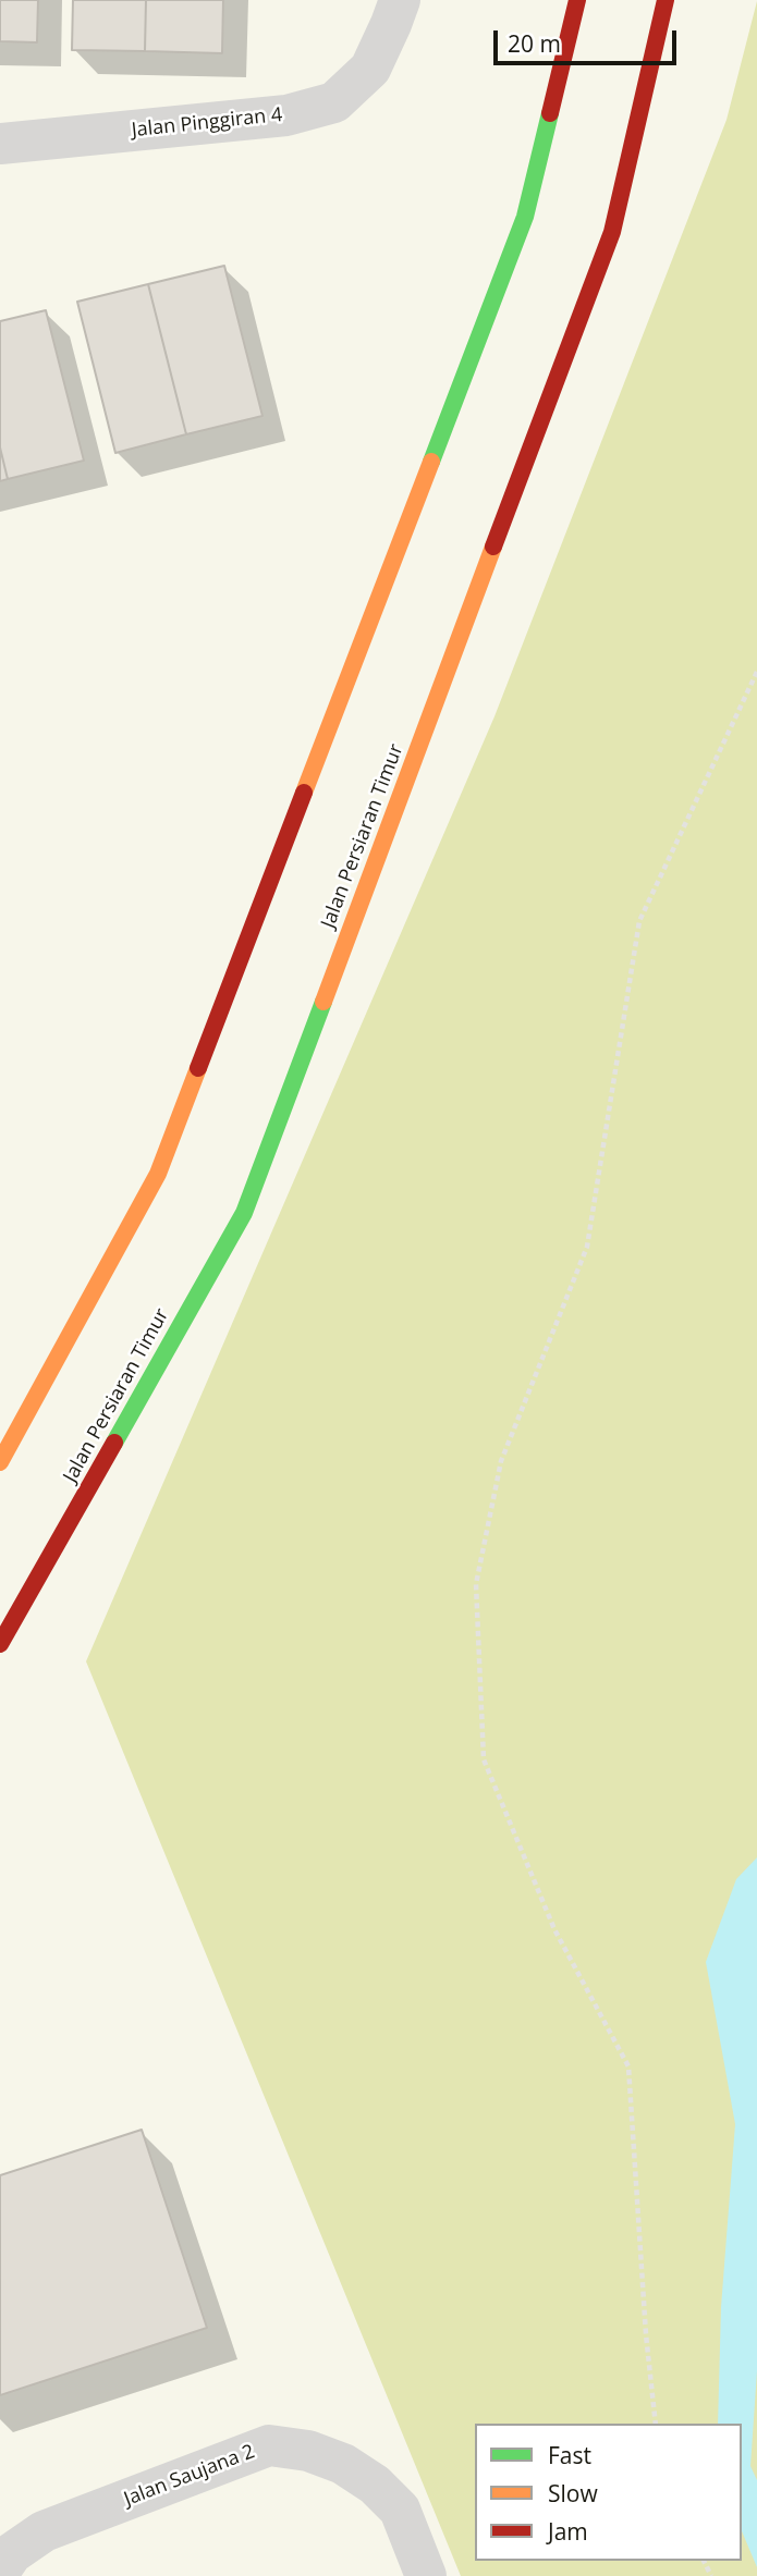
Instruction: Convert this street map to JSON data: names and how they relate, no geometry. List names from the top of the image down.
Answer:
{
  "streets": {
    "street": ["Jalan Pinggiran 4", "Jalan Persiaran Timur", "Jalan Saujana 2"]
  },
  "legend": ["Fast", "Slow", "Jam"],
  "scale_bar": "20 m"
}
